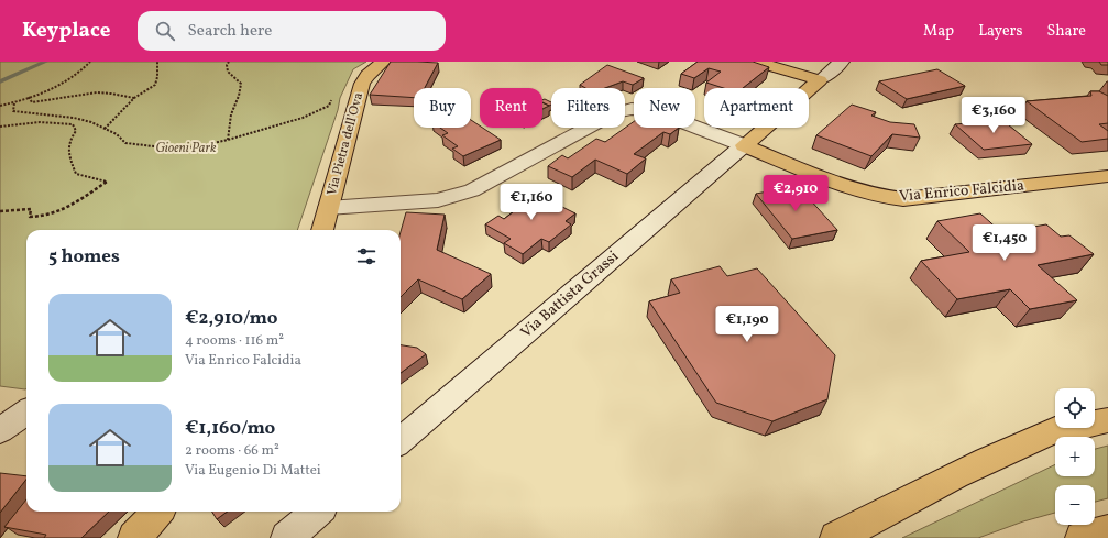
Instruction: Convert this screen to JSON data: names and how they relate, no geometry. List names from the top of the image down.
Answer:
{
  "streets": {
    "main road": ["Via Pietra dell'Ova", "Via Enrico Falcidia", "Via Battista Grassi"]
  },
  "crossings": [
    ["Via Enrico Falcidia", "Via Battista Grassi"]
  ],
  "parks": ["Gioeni Park"],
  "page": {
    "header": "Keyplace",
    "search": "Search here",
    "nav": ["Map", "Layers", "Share"],
    "chip": [
      "Buy",
      "Rent",
      "Filters",
      "New",
      "Apartment"
    ],
    "price": [
      "€3,160",
      "€2,910",
      "€1,160",
      "€1,450",
      "€1,190"
    ],
    "heading": "5 homes",
    "list": [
      {
        "name": "€2,910/mo",
        "note": "4 rooms · 116 m² · Via Enrico Falcidia"
      },
      {
        "name": "€1,160/mo",
        "note": "2 rooms · 66 m² · Via Eugenio Di Mattei"
      }
    ],
    "map_buttons": ["+", "−"]
  }
}
